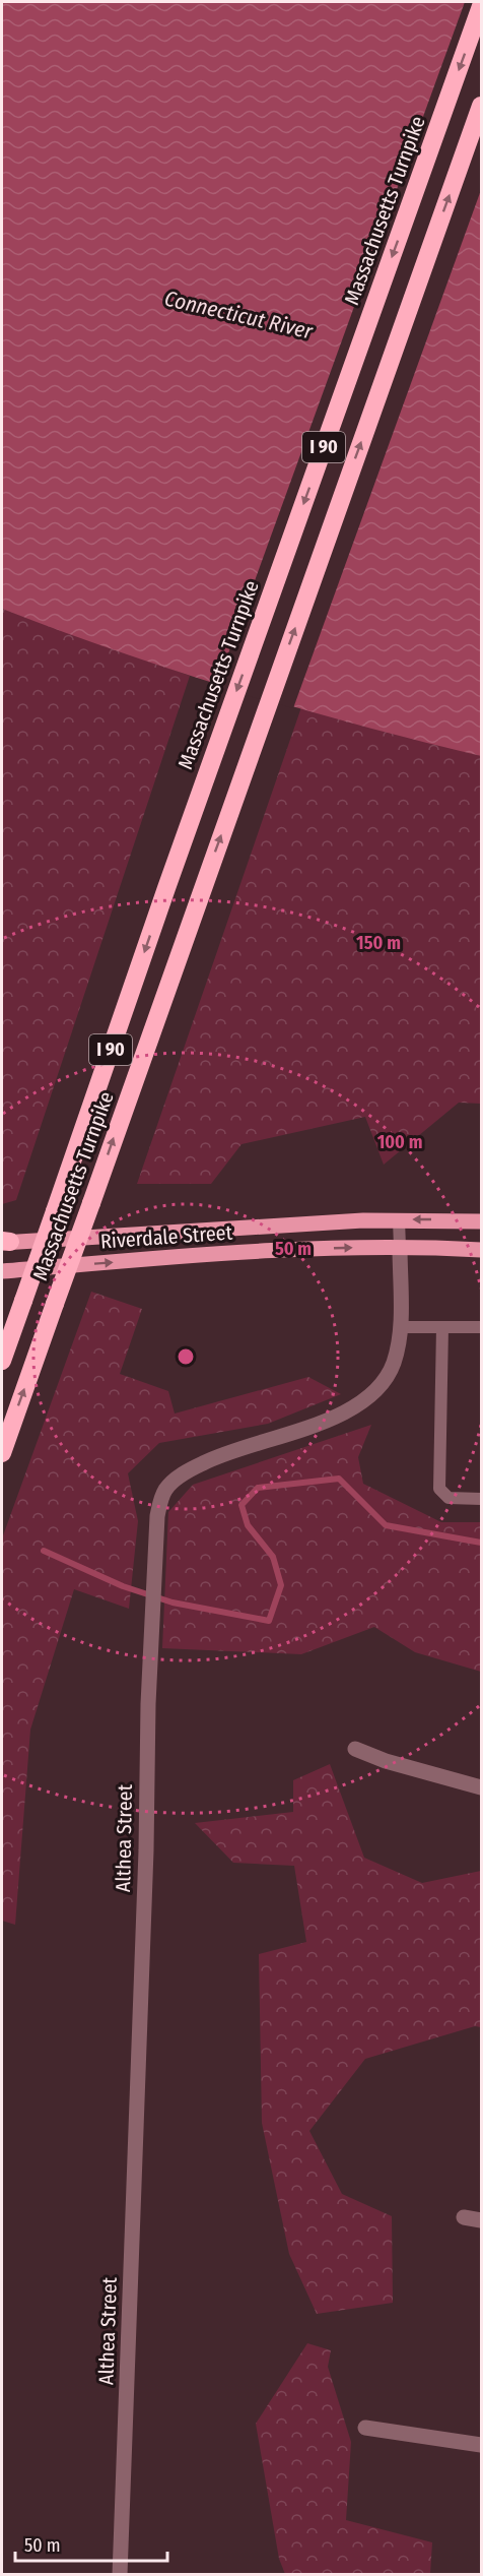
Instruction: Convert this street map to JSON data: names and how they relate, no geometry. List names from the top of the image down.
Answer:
{
  "streets": {
    "highway": ["Massachusetts Turnpike", "I 90"],
    "main road": ["Riverdale Street"],
    "street": ["Althea Street"]
  },
  "crossings": [
    ["Riverdale Street", "Althea Street"]
  ],
  "water": ["Connecticut River"],
  "scale_bar": "50 m",
  "rings": ["150 m", "100 m", "50 m"]
}
